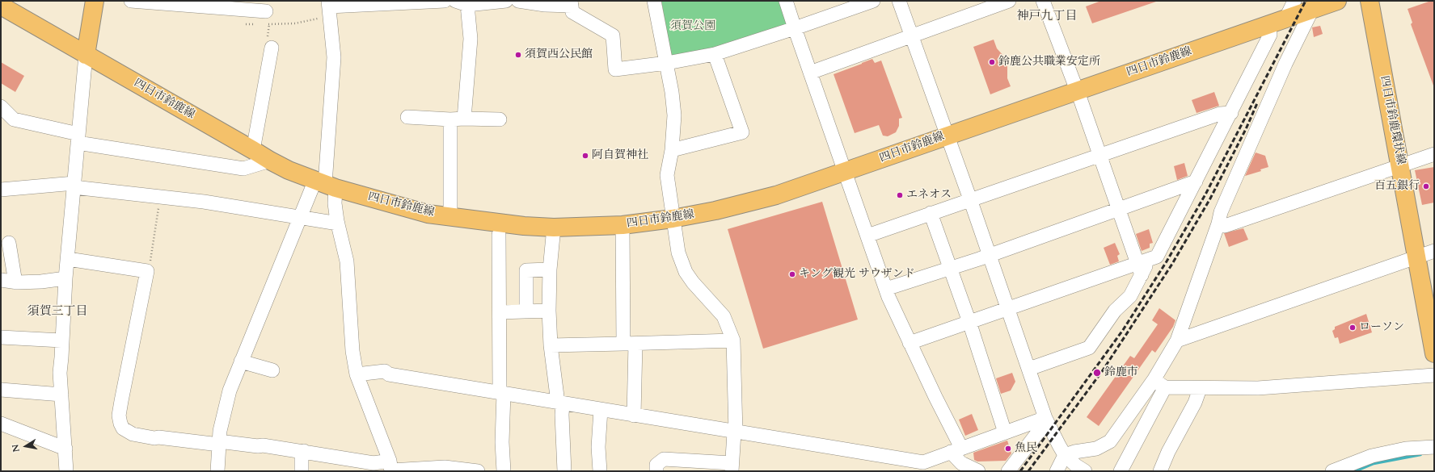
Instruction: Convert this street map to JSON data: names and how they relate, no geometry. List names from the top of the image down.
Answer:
{
  "streets": {
    "main road": ["四日市鈴鹿線", "四日市鈴鹿環状線"]
  },
  "districts": ["神戸九丁目", "須賀三丁目"],
  "parks": ["須賀公園"],
  "places": [
    "須賀西公民館",
    "鈴鹿公共職業安定所",
    "阿自賀神社",
    "百五銀行",
    "エネオス",
    "キング観光 サウザンド",
    "ローソン",
    "鈴鹿市",
    "魚民"
  ],
  "north": "left"
}
